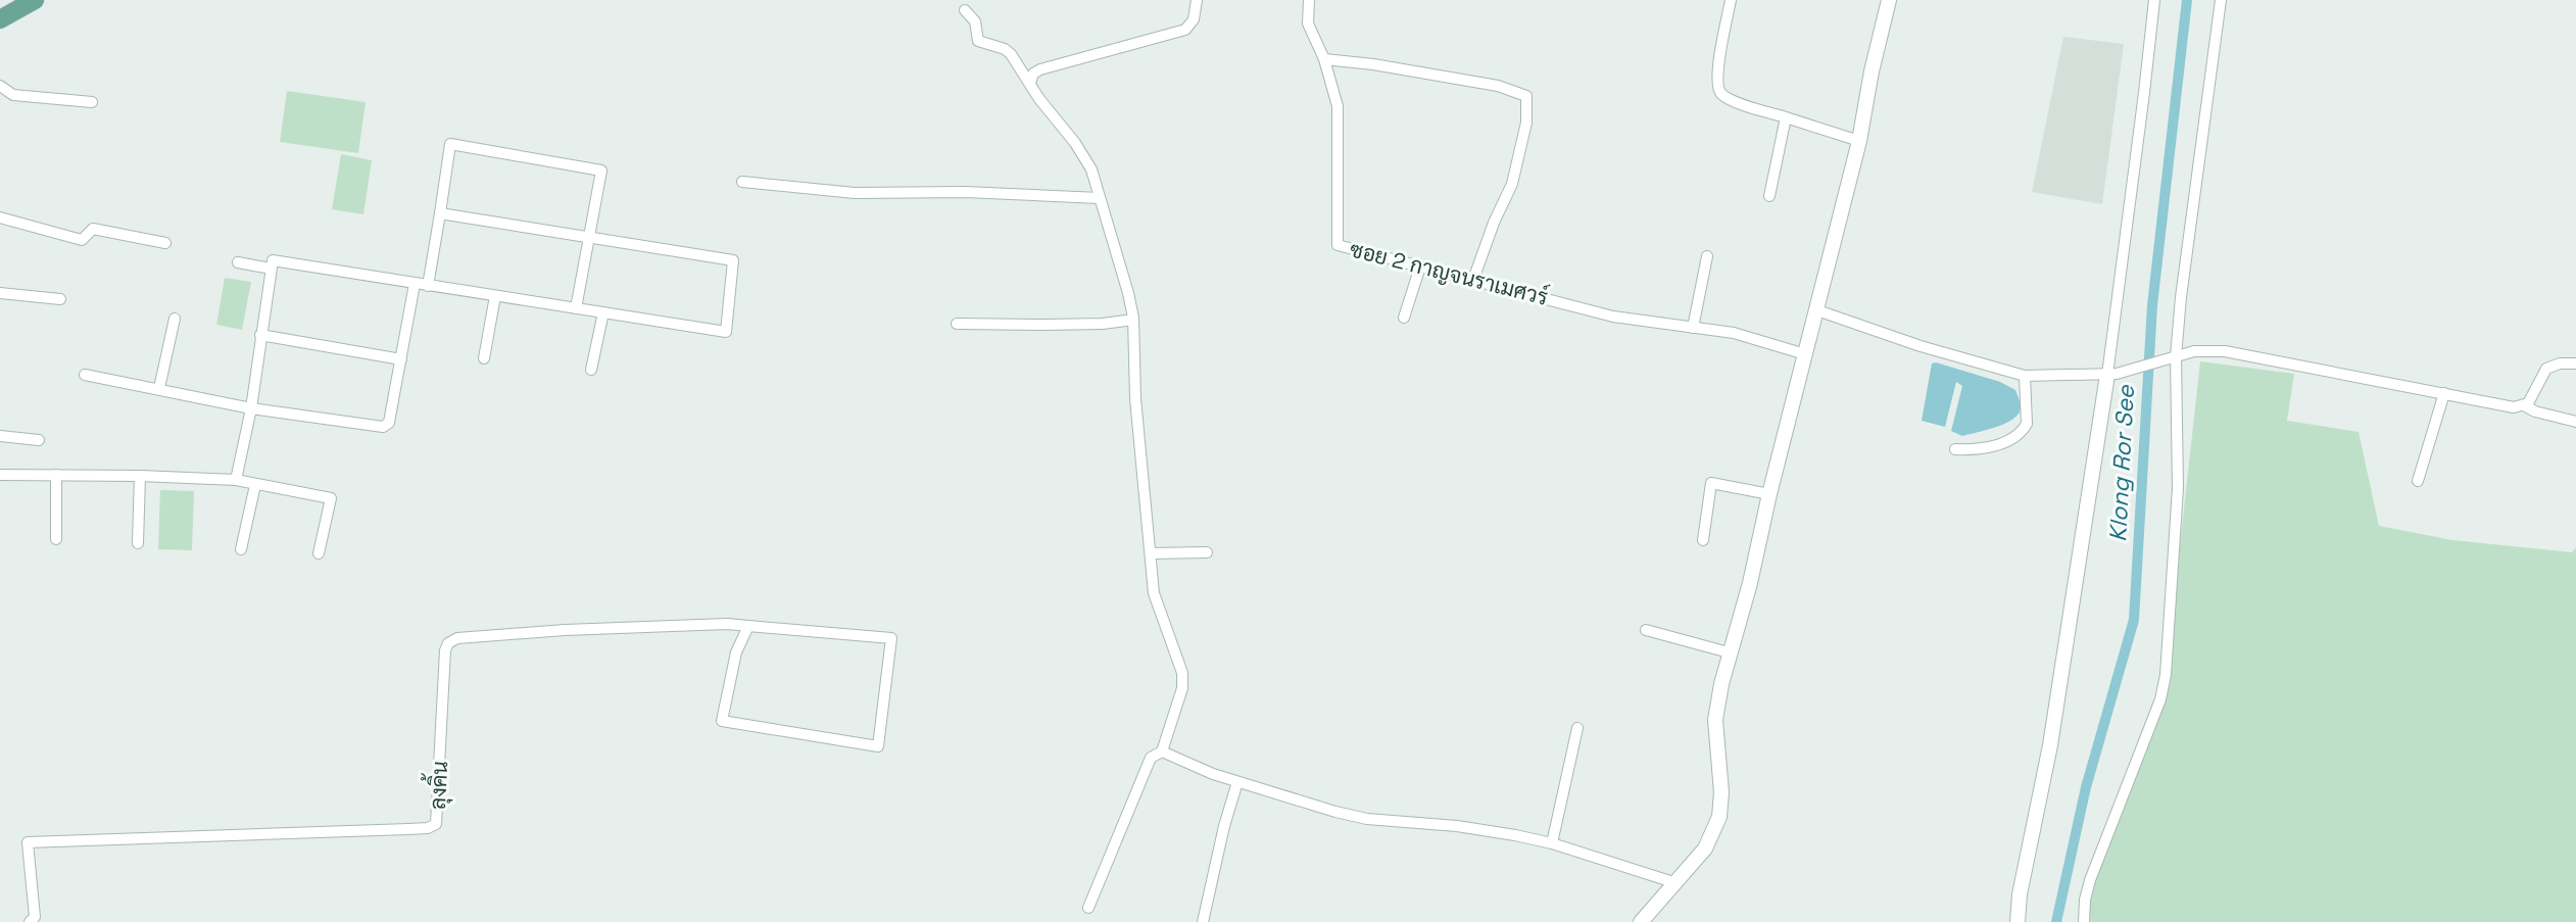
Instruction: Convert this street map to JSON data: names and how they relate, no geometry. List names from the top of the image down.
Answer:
{
  "streets": {
    "street": ["ซอย 2 กาญจนราเมศวร์", "ลุงคิ้น"]
  },
  "water": ["Klong Ror See"]
}
